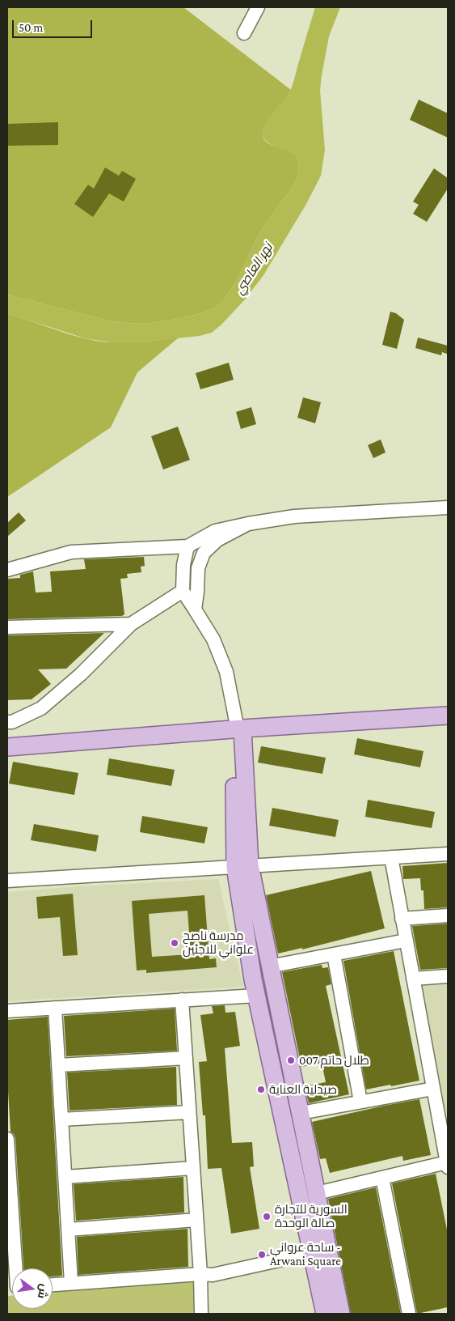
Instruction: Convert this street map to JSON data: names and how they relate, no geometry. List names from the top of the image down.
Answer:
{
  "water": ["نهر العاصي"],
  "places": [
    "مدرسة ناصح علواني للاجئين",
    "طلال حاتم 007",
    "صيدلية العناية",
    "السورية للتجارة صالة الوحدة",
    "ساحة عرواني - Arwani Square"
  ],
  "scale_bar": "50 m",
  "north": "right"
}
